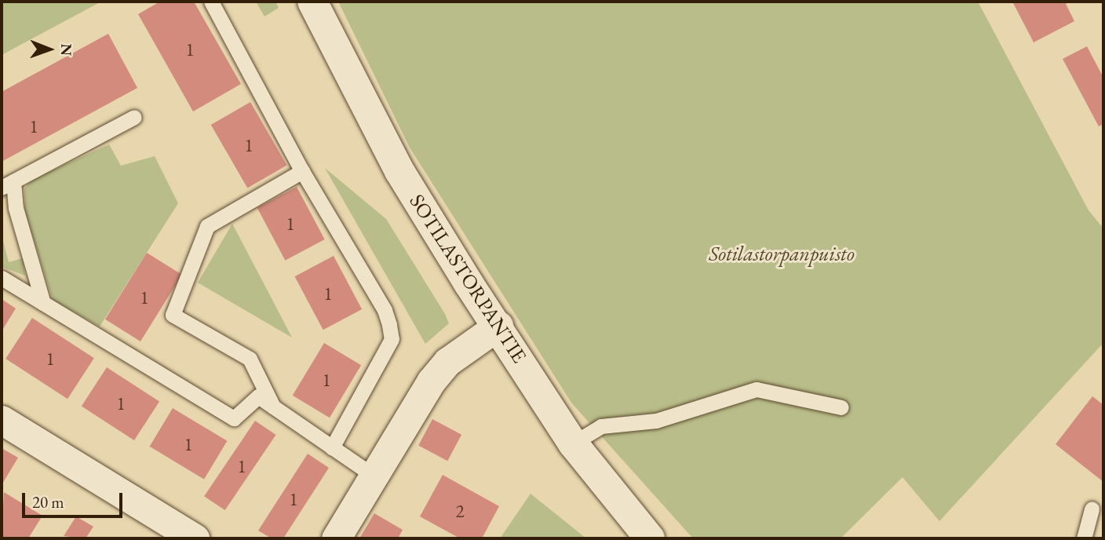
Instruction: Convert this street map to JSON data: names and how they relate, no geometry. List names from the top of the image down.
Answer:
{
  "streets": {
    "street": ["SOTILASTORPANTIE"]
  },
  "parks": ["Sotilastorpanpuisto"],
  "house_numbers": [
    "1",
    "1",
    "1",
    "1",
    "1",
    "1",
    "1",
    "1",
    "1",
    "1",
    "1",
    "1",
    "2"
  ],
  "scale_bar": "20 m",
  "north": "right"
}
